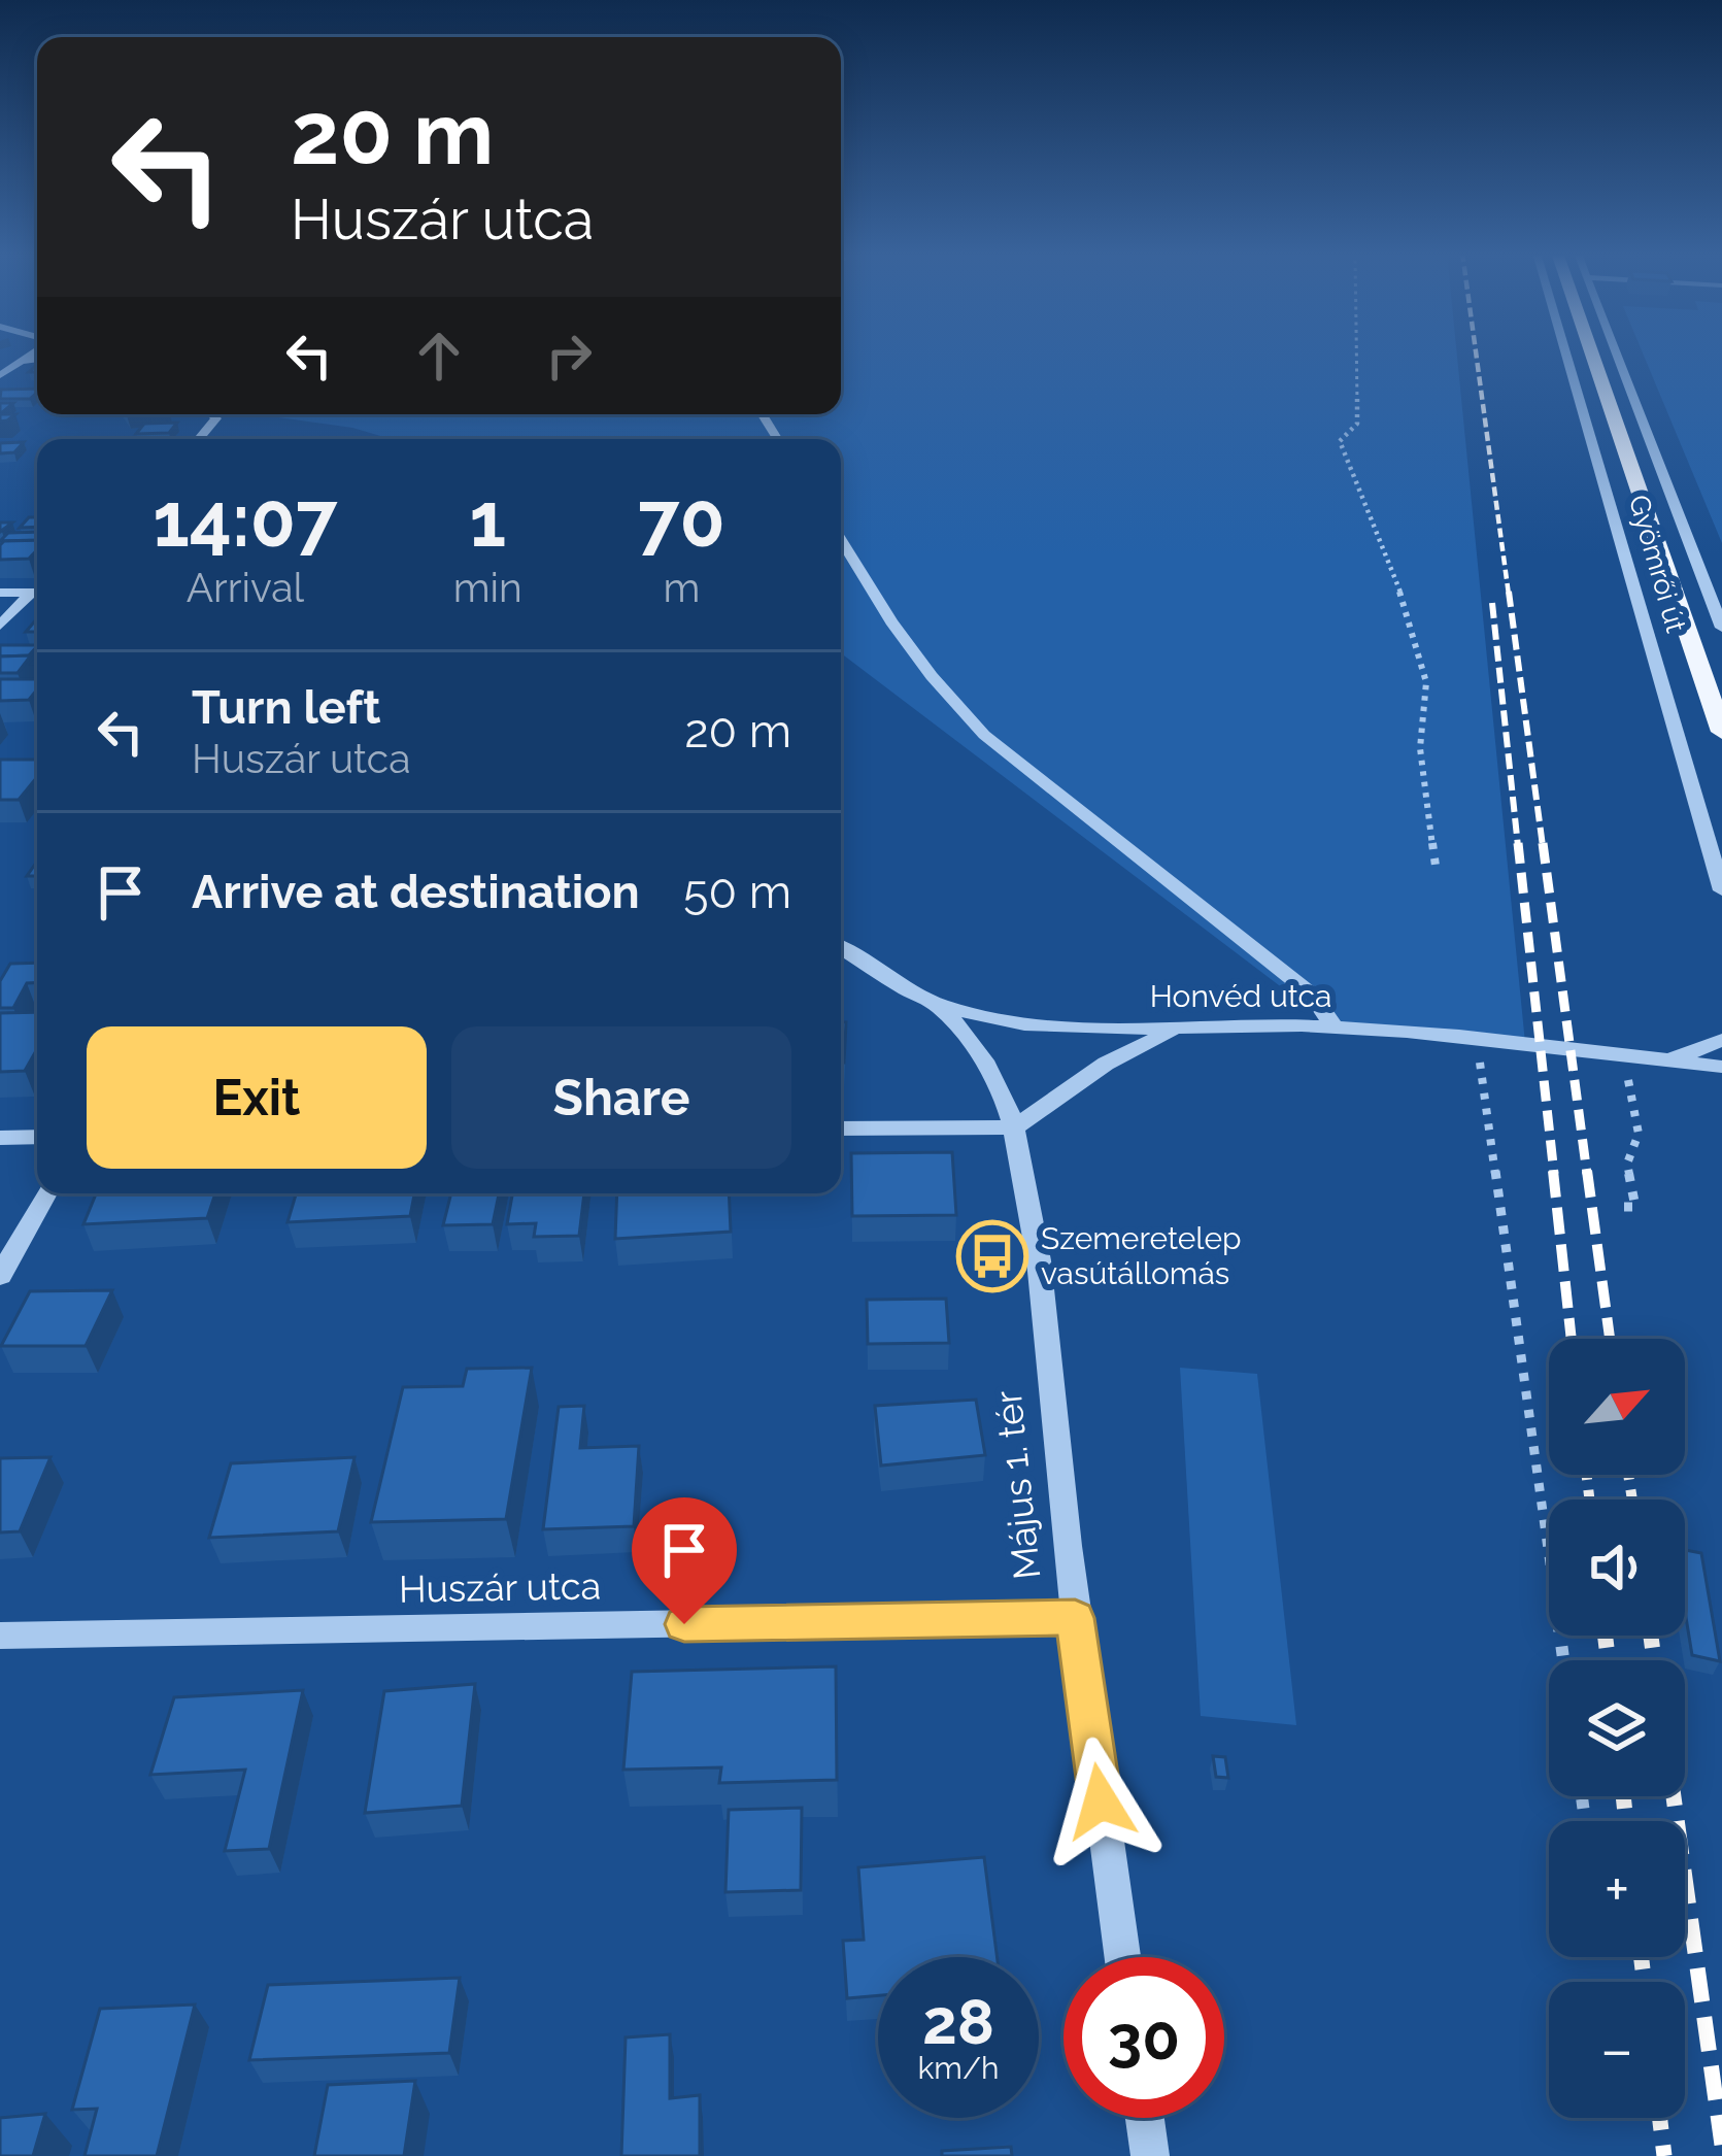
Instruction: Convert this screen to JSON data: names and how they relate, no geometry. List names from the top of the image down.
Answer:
{
  "streets": {
    "street": [
      "Gyömrői út",
      "Honvéd utca",
      "Május 1. tér",
      "Huszár utca"
    ]
  },
  "crossings": [
    ["Május 1. tér", "Huszár utca"]
  ],
  "places": {
    "bus stop": ["Szemeretelep vasútállomás"]
  },
  "north": "top right",
  "page": {
    "turn": ["20 m", "Huszár utca"],
    "eta": [
      "14:07",
      "Arrival",
      "1",
      "min",
      "70",
      "m"
    ],
    "list": [
      {
        "name": "Turn left",
        "note": "Huszár utca",
        "value": "20 m"
      },
      {
        "name": "Arrive at destination",
        "value": "50 m"
      }
    ],
    "buttons": ["Exit", "Share"],
    "map_buttons": ["+", "−"],
    "speed": "28 km/h",
    "limit": "30"
  }
}
